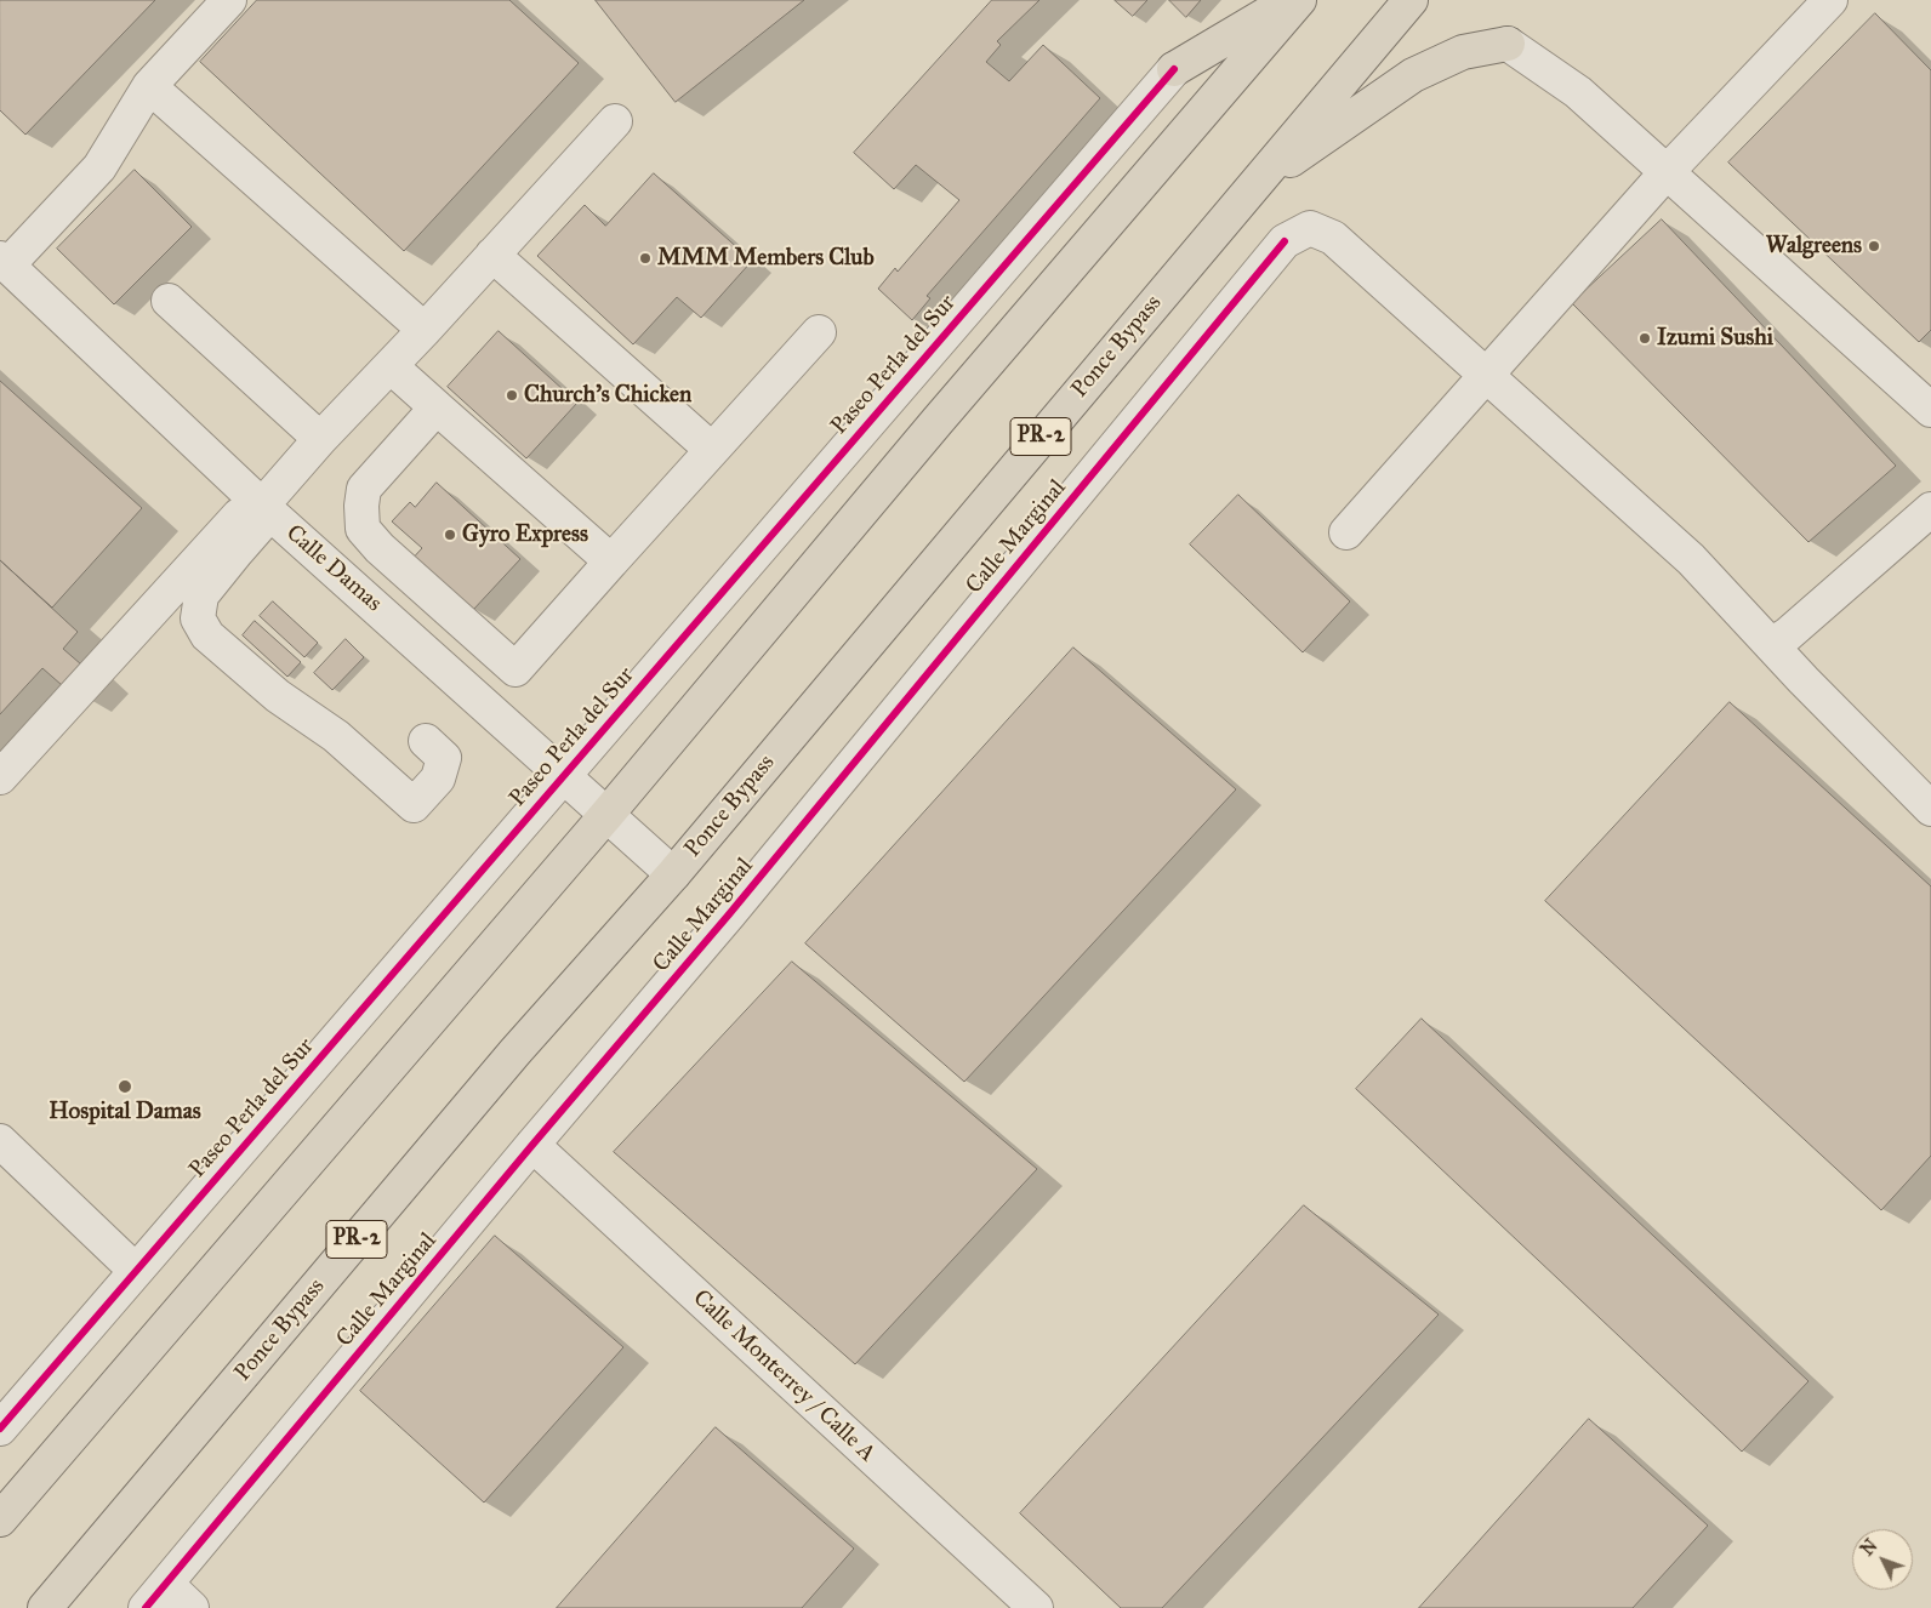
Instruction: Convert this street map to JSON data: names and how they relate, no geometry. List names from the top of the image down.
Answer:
{
  "streets": {
    "highway": ["Ponce Bypass", "PR-2"],
    "street": [
      "Paseo Perla del Sur",
      "Calle Marginal",
      "Calle Damas",
      "Calle Monterrey / Calle A"
    ]
  },
  "crossings": [
    ["Ponce Bypass", "Calle Damas"],
    ["Paseo Perla del Sur", "Calle Damas"],
    ["Calle Marginal", "Calle Monterrey / Calle A"]
  ],
  "places": [
    "Walgreens",
    "MMM Members Club",
    "Izumi Sushi",
    "Church's Chicken",
    "Gyro Express",
    "Hospital Damas"
  ],
  "north": "top left"
}
